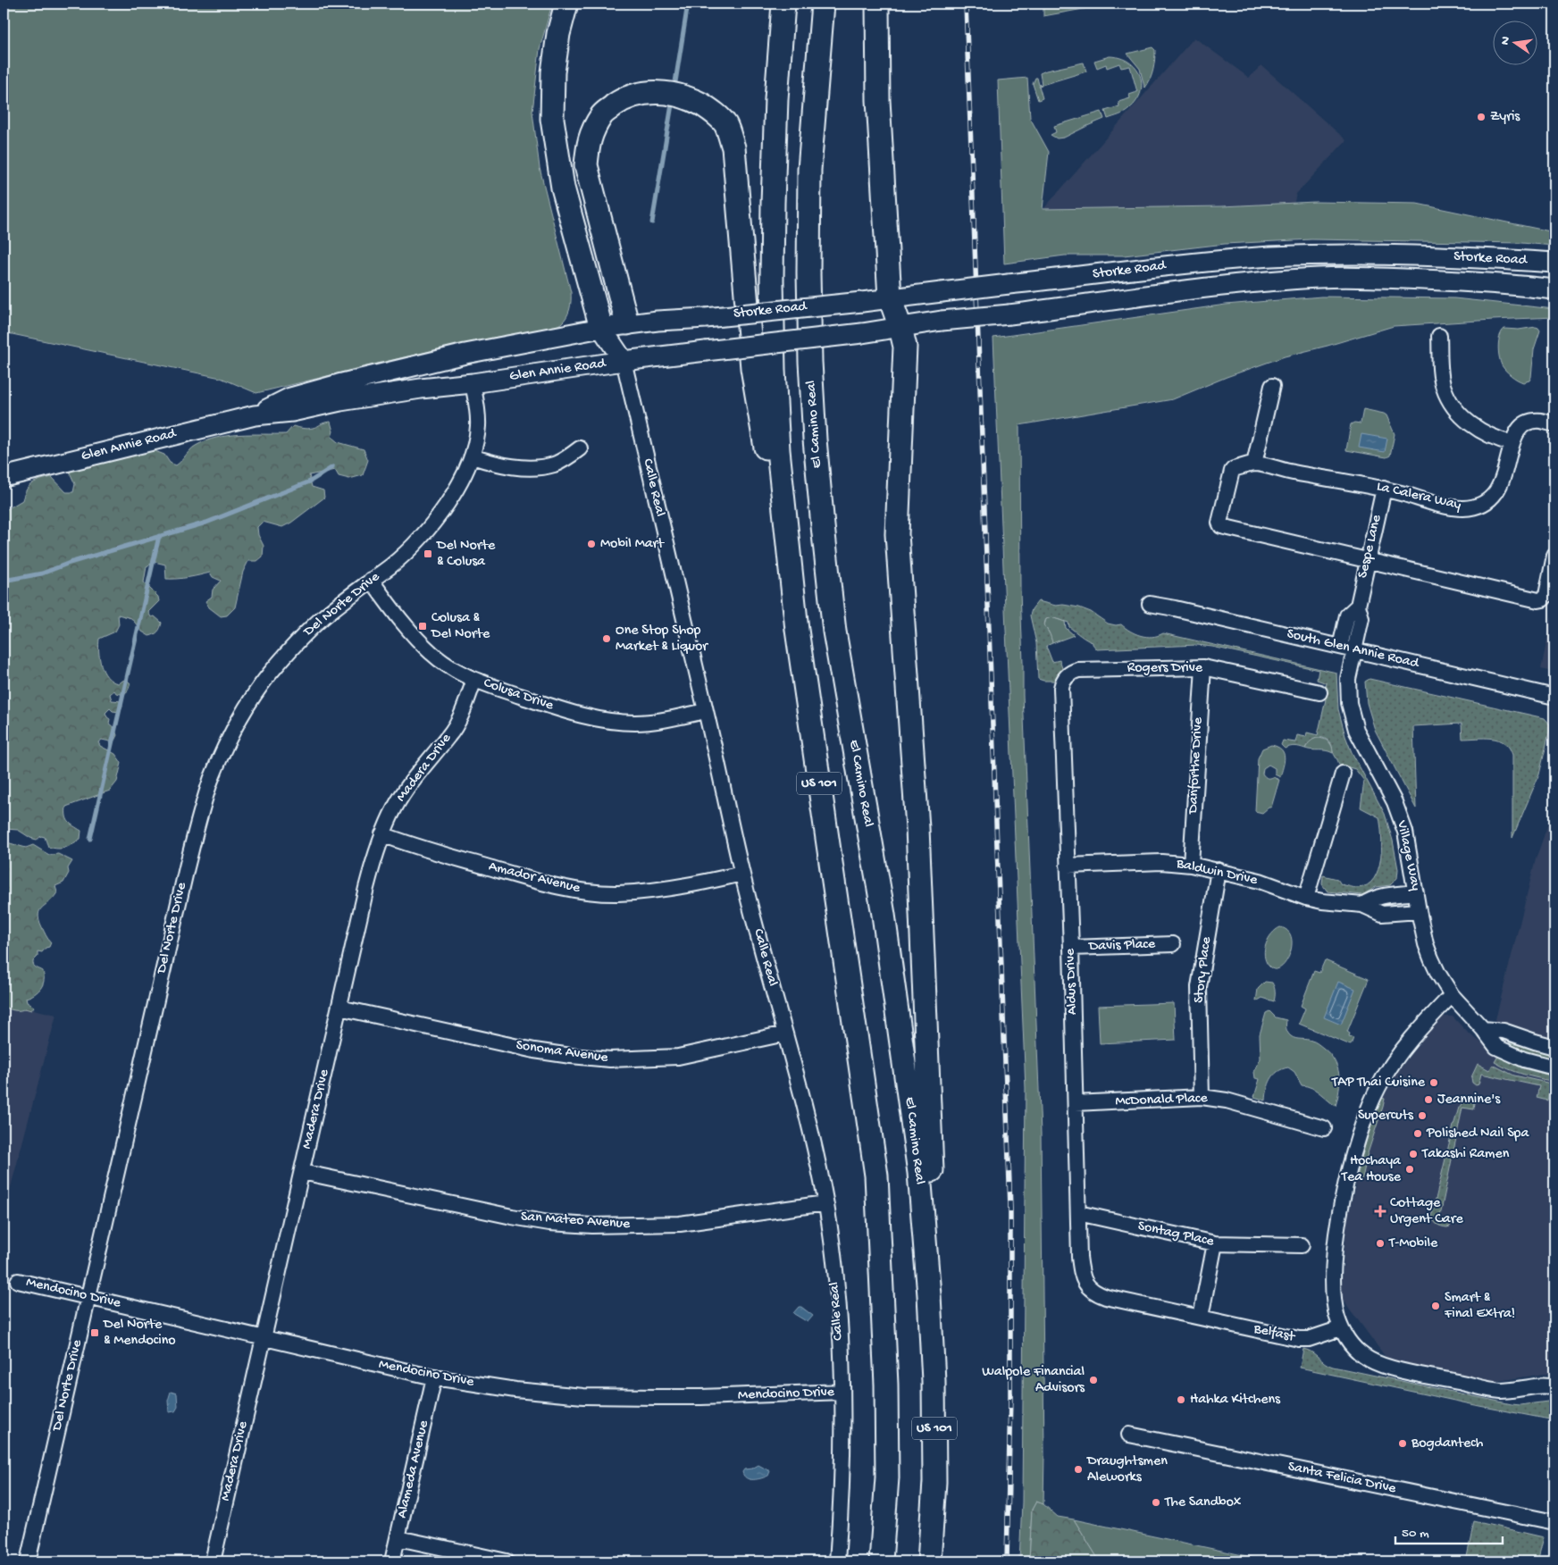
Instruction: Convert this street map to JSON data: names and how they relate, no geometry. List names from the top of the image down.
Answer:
{
  "streets": {
    "highway": ["El Camino Real", "US 101"],
    "main road": ["Storke Road", "Glen Annie Road"],
    "street": [
      "Calle Real",
      "La Calera Way",
      "Sespe Lane",
      "Del Norte Drive",
      "South Glen Annie Road",
      "Rogers Drive",
      "Colusa Drive",
      "Danforthe Drive",
      "Madera Drive",
      "Village Way",
      "Baldwin Drive",
      "Amador Avenue",
      "Davis Place",
      "Story Place",
      "Aldus Drive",
      "Sonoma Avenue",
      "McDonald Place",
      "San Mateo Avenue",
      "Sontag Place",
      "Mendocino Drive",
      "Belfast",
      "Alameda Avenue",
      "Santa Felicia Drive"
    ]
  },
  "crossings": [
    ["Storke Road", "Glen Annie Road"],
    ["Glen Annie Road", "Calle Real"],
    ["Glen Annie Road", "Del Norte Drive"],
    ["Calle Real", "Colusa Drive"],
    ["Calle Real", "Amador Avenue"],
    ["Calle Real", "Sonoma Avenue"],
    ["Calle Real", "San Mateo Avenue"],
    ["Calle Real", "Mendocino Drive"],
    ["La Calera Way", "Sespe Lane"],
    ["Sespe Lane", "South Glen Annie Road"],
    ["Sespe Lane", "Village Way"],
    ["Del Norte Drive", "Colusa Drive"],
    ["Del Norte Drive", "Mendocino Drive"],
    ["South Glen Annie Road", "Village Way"],
    ["Rogers Drive", "Danforthe Drive"],
    ["Rogers Drive", "Aldus Drive"],
    ["Colusa Drive", "Madera Drive"],
    ["Danforthe Drive", "Baldwin Drive"],
    ["Madera Drive", "Amador Avenue"],
    ["Madera Drive", "Sonoma Avenue"],
    ["Madera Drive", "San Mateo Avenue"],
    ["Madera Drive", "Mendocino Drive"],
    ["Village Way", "Baldwin Drive"],
    ["Baldwin Drive", "Story Place"],
    ["Baldwin Drive", "Aldus Drive"],
    ["Davis Place", "Aldus Drive"],
    ["Story Place", "McDonald Place"],
    ["Aldus Drive", "McDonald Place"],
    ["Aldus Drive", "Sontag Place"],
    ["Aldus Drive", "Belfast"],
    ["Mendocino Drive", "Alameda Avenue"]
  ],
  "places": {
    "other": [
      "Zyris",
      "Mobil Mart",
      "One Stop Shop Market & Liquor",
      "TAP Thai Cuisine",
      "Jeannine's",
      "Supercuts",
      "Polished Nail Spa",
      "Takashi Ramen",
      "Hochaya Tea House",
      "T-Mobile",
      "Smart & Final Extra!",
      "Walpole Financial Advisors",
      "Hahka Kitchens",
      "Bogdantech",
      "Draughtsmen Aleworks",
      "The Sandbox"
    ],
    "transit": ["Del Norte & Colusa", "Colusa & Del Norte", "Del Norte & Mendocino"],
    "health": ["Cottage Urgent Care"]
  },
  "scale_bar": "50 m",
  "north": "left"
}
